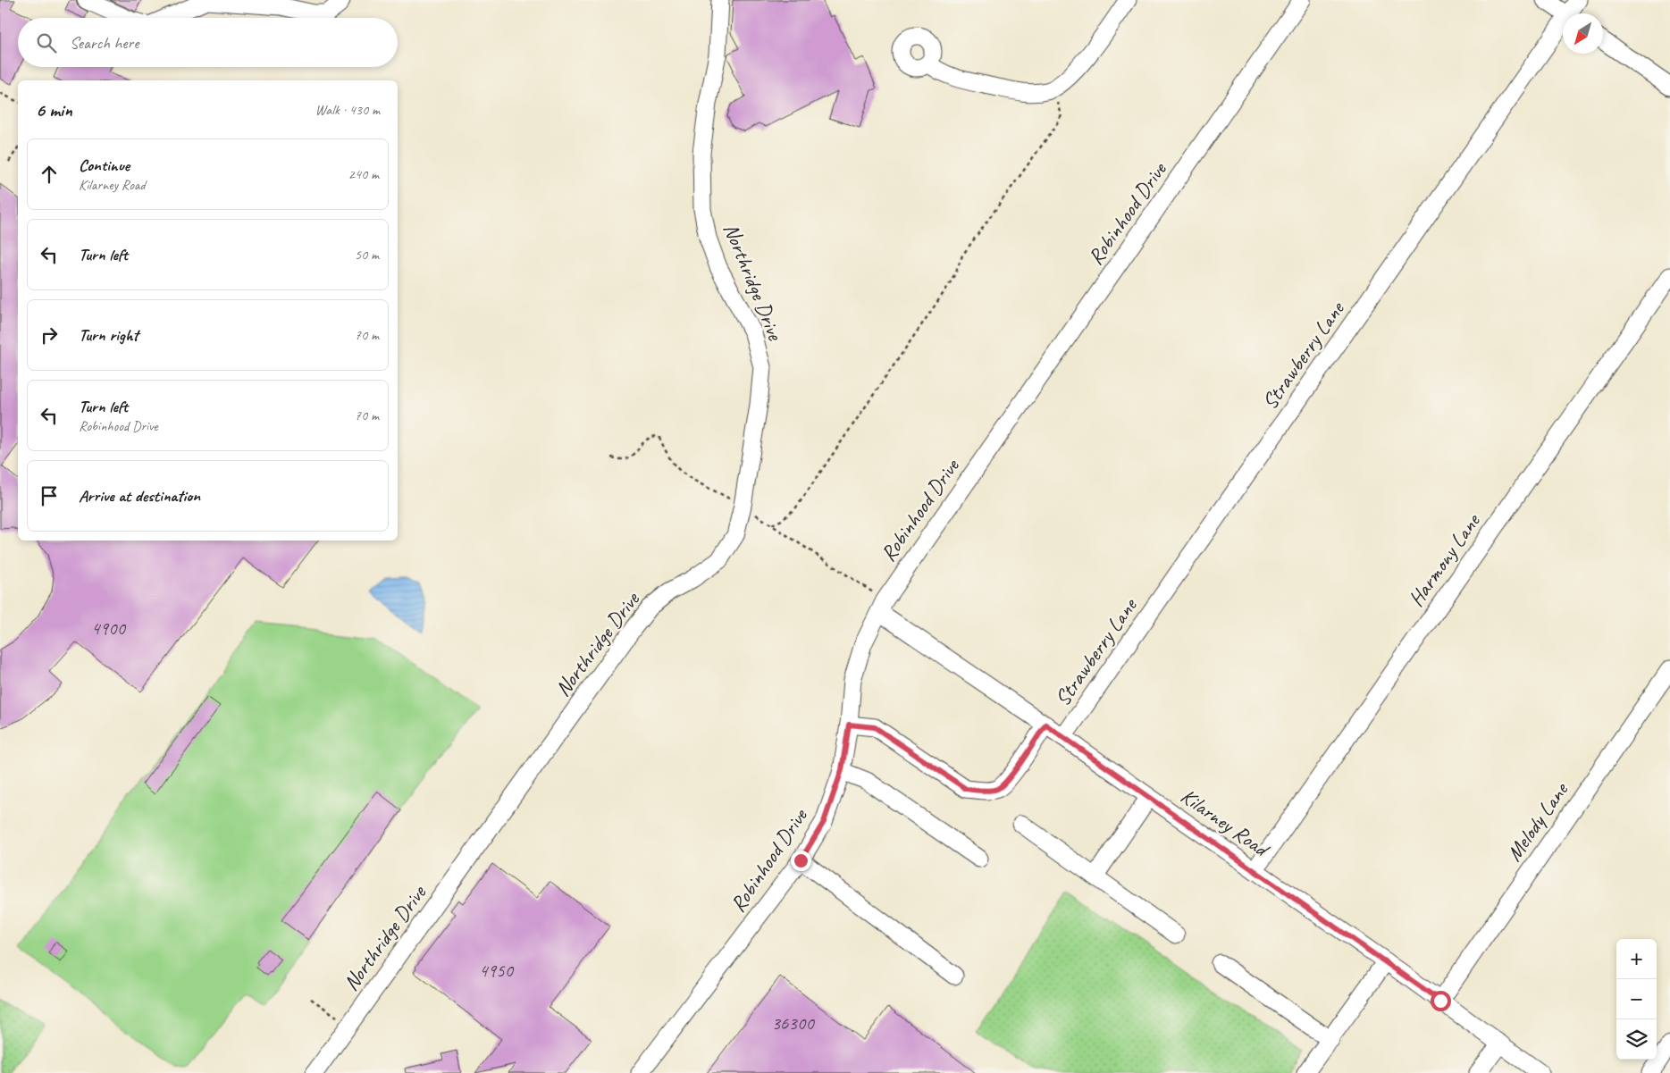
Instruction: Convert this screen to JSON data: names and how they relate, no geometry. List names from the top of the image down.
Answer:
{
  "streets": {
    "street": [
      "Robinhood Drive",
      "Northridge Drive",
      "Strawberry Lane",
      "Harmony Lane",
      "Kilarney Road",
      "Melody Lane"
    ]
  },
  "crossings": [
    ["Robinhood Drive", "Kilarney Road"],
    ["Strawberry Lane", "Kilarney Road"],
    ["Harmony Lane", "Kilarney Road"],
    ["Kilarney Road", "Melody Lane"]
  ],
  "house_numbers": ["4900", "4950", "36300"],
  "north": "bottom left",
  "page": {
    "search": "Search here",
    "heading": ["6 min", "Walk · 430 m"],
    "list": [
      ["Continue", "Kilarney Road", "240 m"],
      ["Turn left", "50 m"],
      ["Turn right", "70 m"],
      ["Turn left", "Robinhood Drive", "70 m"],
      "Arrive at destination"
    ],
    "map_buttons": ["+", "−"]
  }
}
